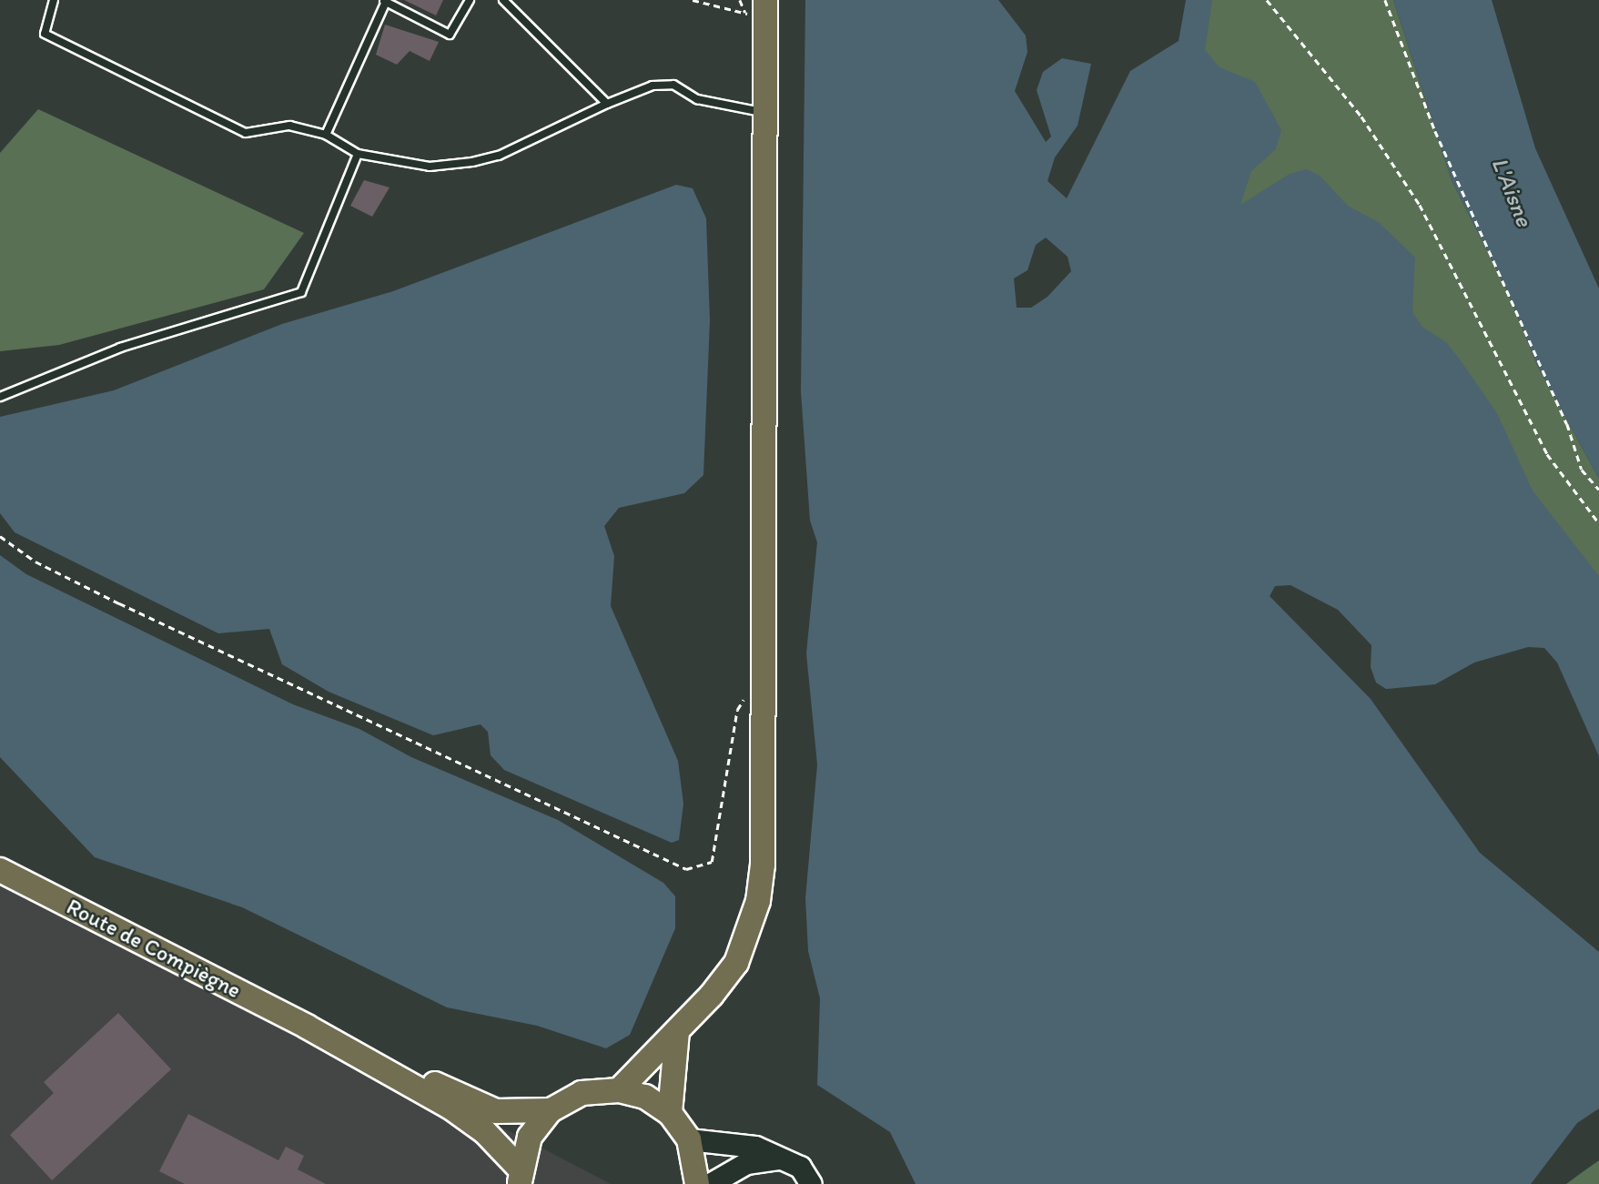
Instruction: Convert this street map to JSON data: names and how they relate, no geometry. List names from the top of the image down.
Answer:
{
  "streets": {
    "main road": ["Route de Compiègne"]
  },
  "water": ["L'Aisne"]
}
